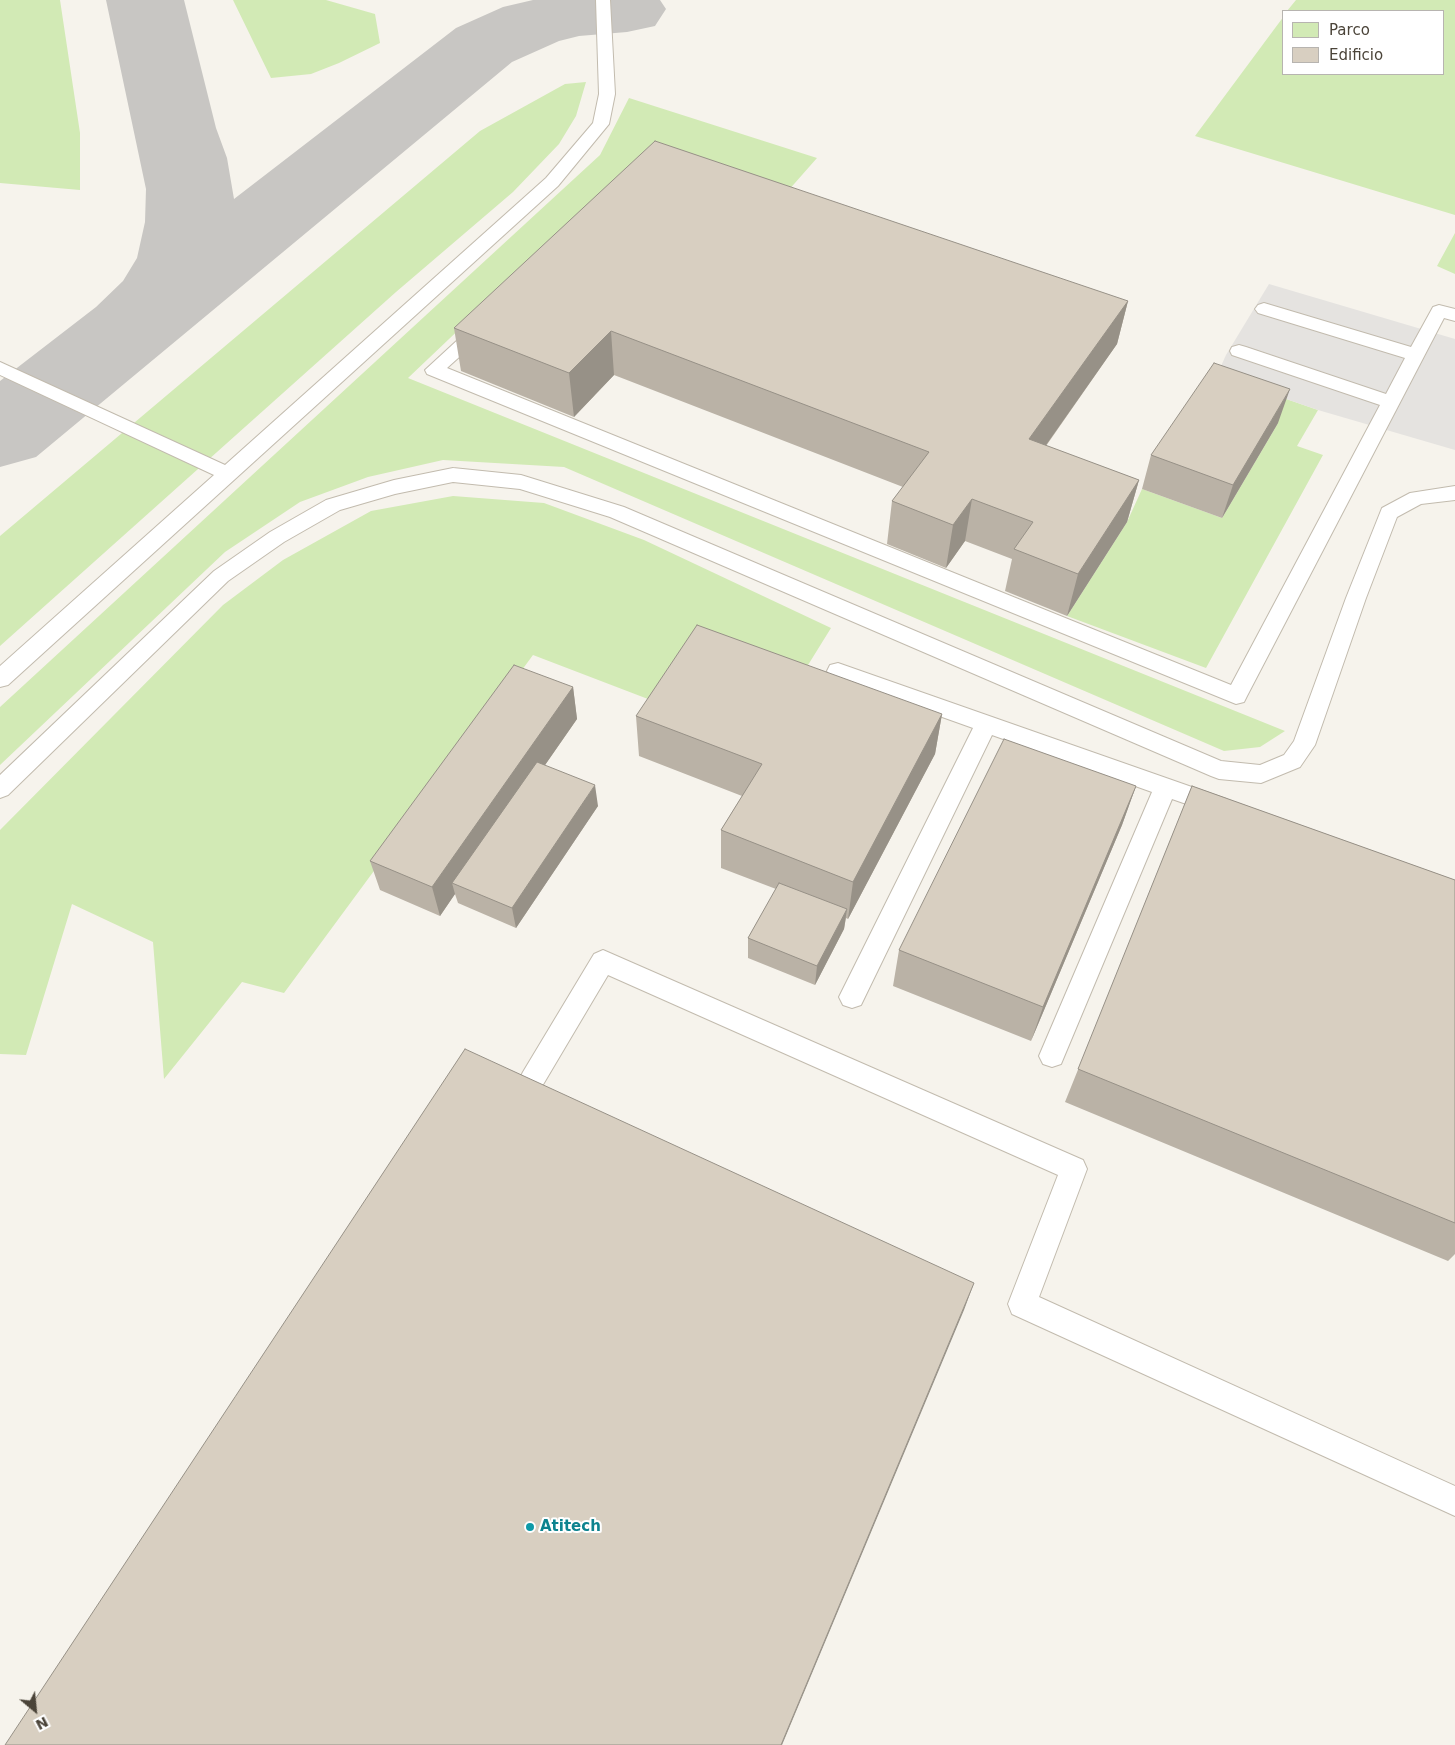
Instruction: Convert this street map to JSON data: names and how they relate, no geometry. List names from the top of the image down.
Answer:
{
  "places": ["Atitech"],
  "legend": ["Parco", "Edificio"],
  "north": "bottom right"
}
